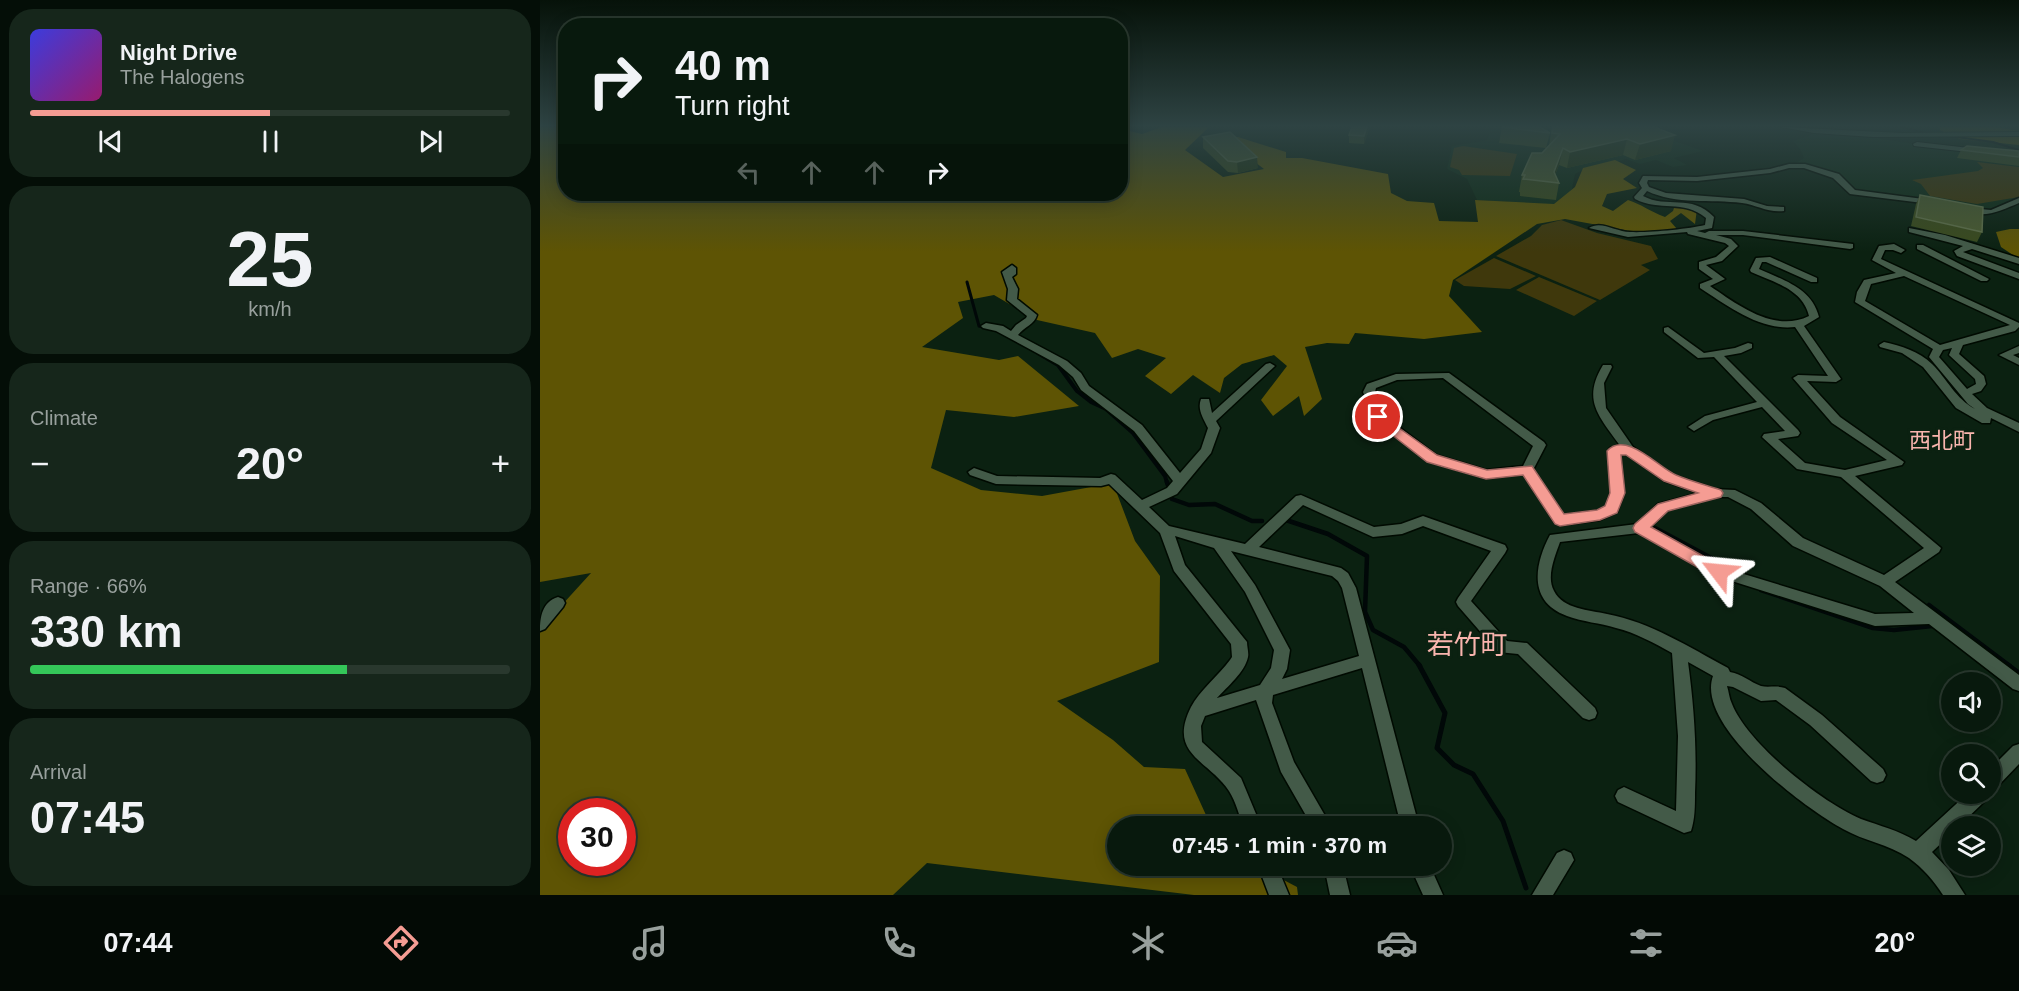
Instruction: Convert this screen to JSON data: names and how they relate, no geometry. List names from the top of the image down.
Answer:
{
  "districts": ["西北町", "若竹町"],
  "page": {
    "turn": ["40 m", "Turn right"],
    "song": ["Night Drive", "The Halogens"],
    "tile": [
      ["25", "km/h"],
      "Climate",
      ["Range · 66%", "330 km"],
      ["Arrival", "07:45"]
    ],
    "heat": ["−", "20°", "+"],
    "limit": "30",
    "trip": "07:45 · 1 min · 370 m",
    "tabs": ["07:44", "20°"]
  }
}
